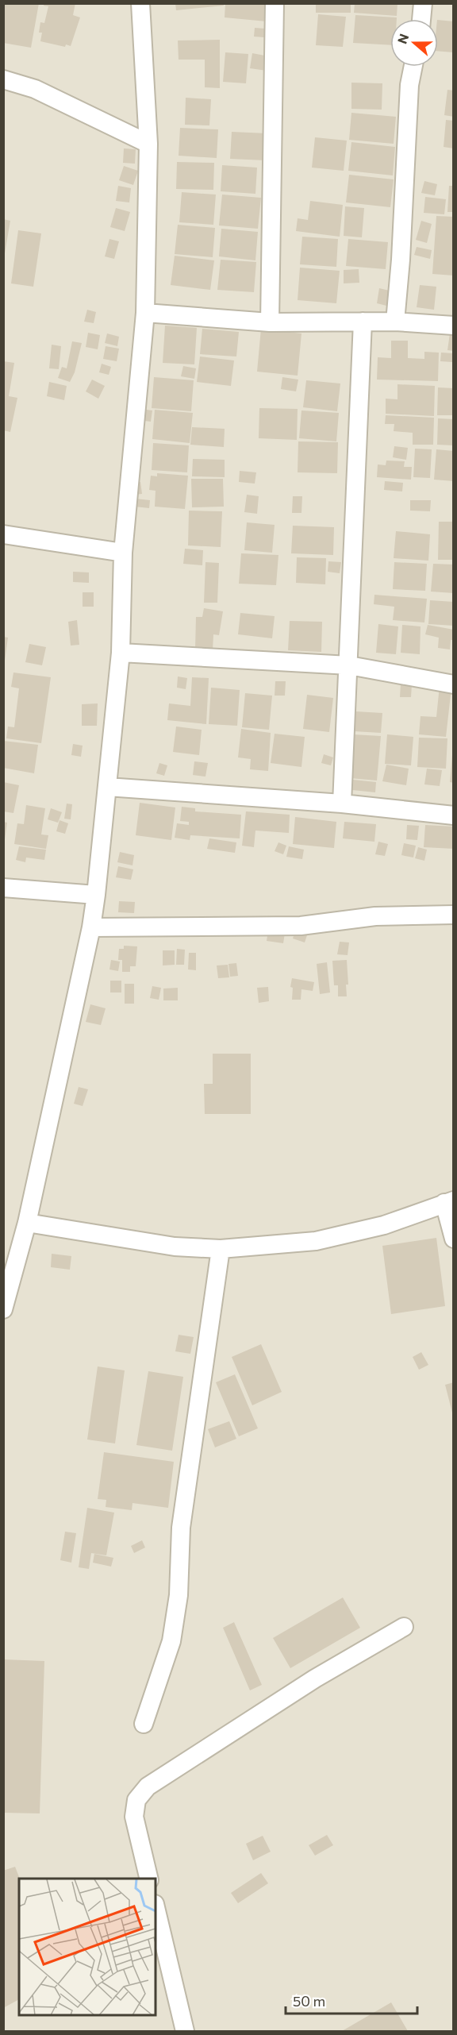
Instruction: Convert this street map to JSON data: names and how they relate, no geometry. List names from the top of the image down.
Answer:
{
  "scale_bar": "50 m",
  "north": "left"
}
